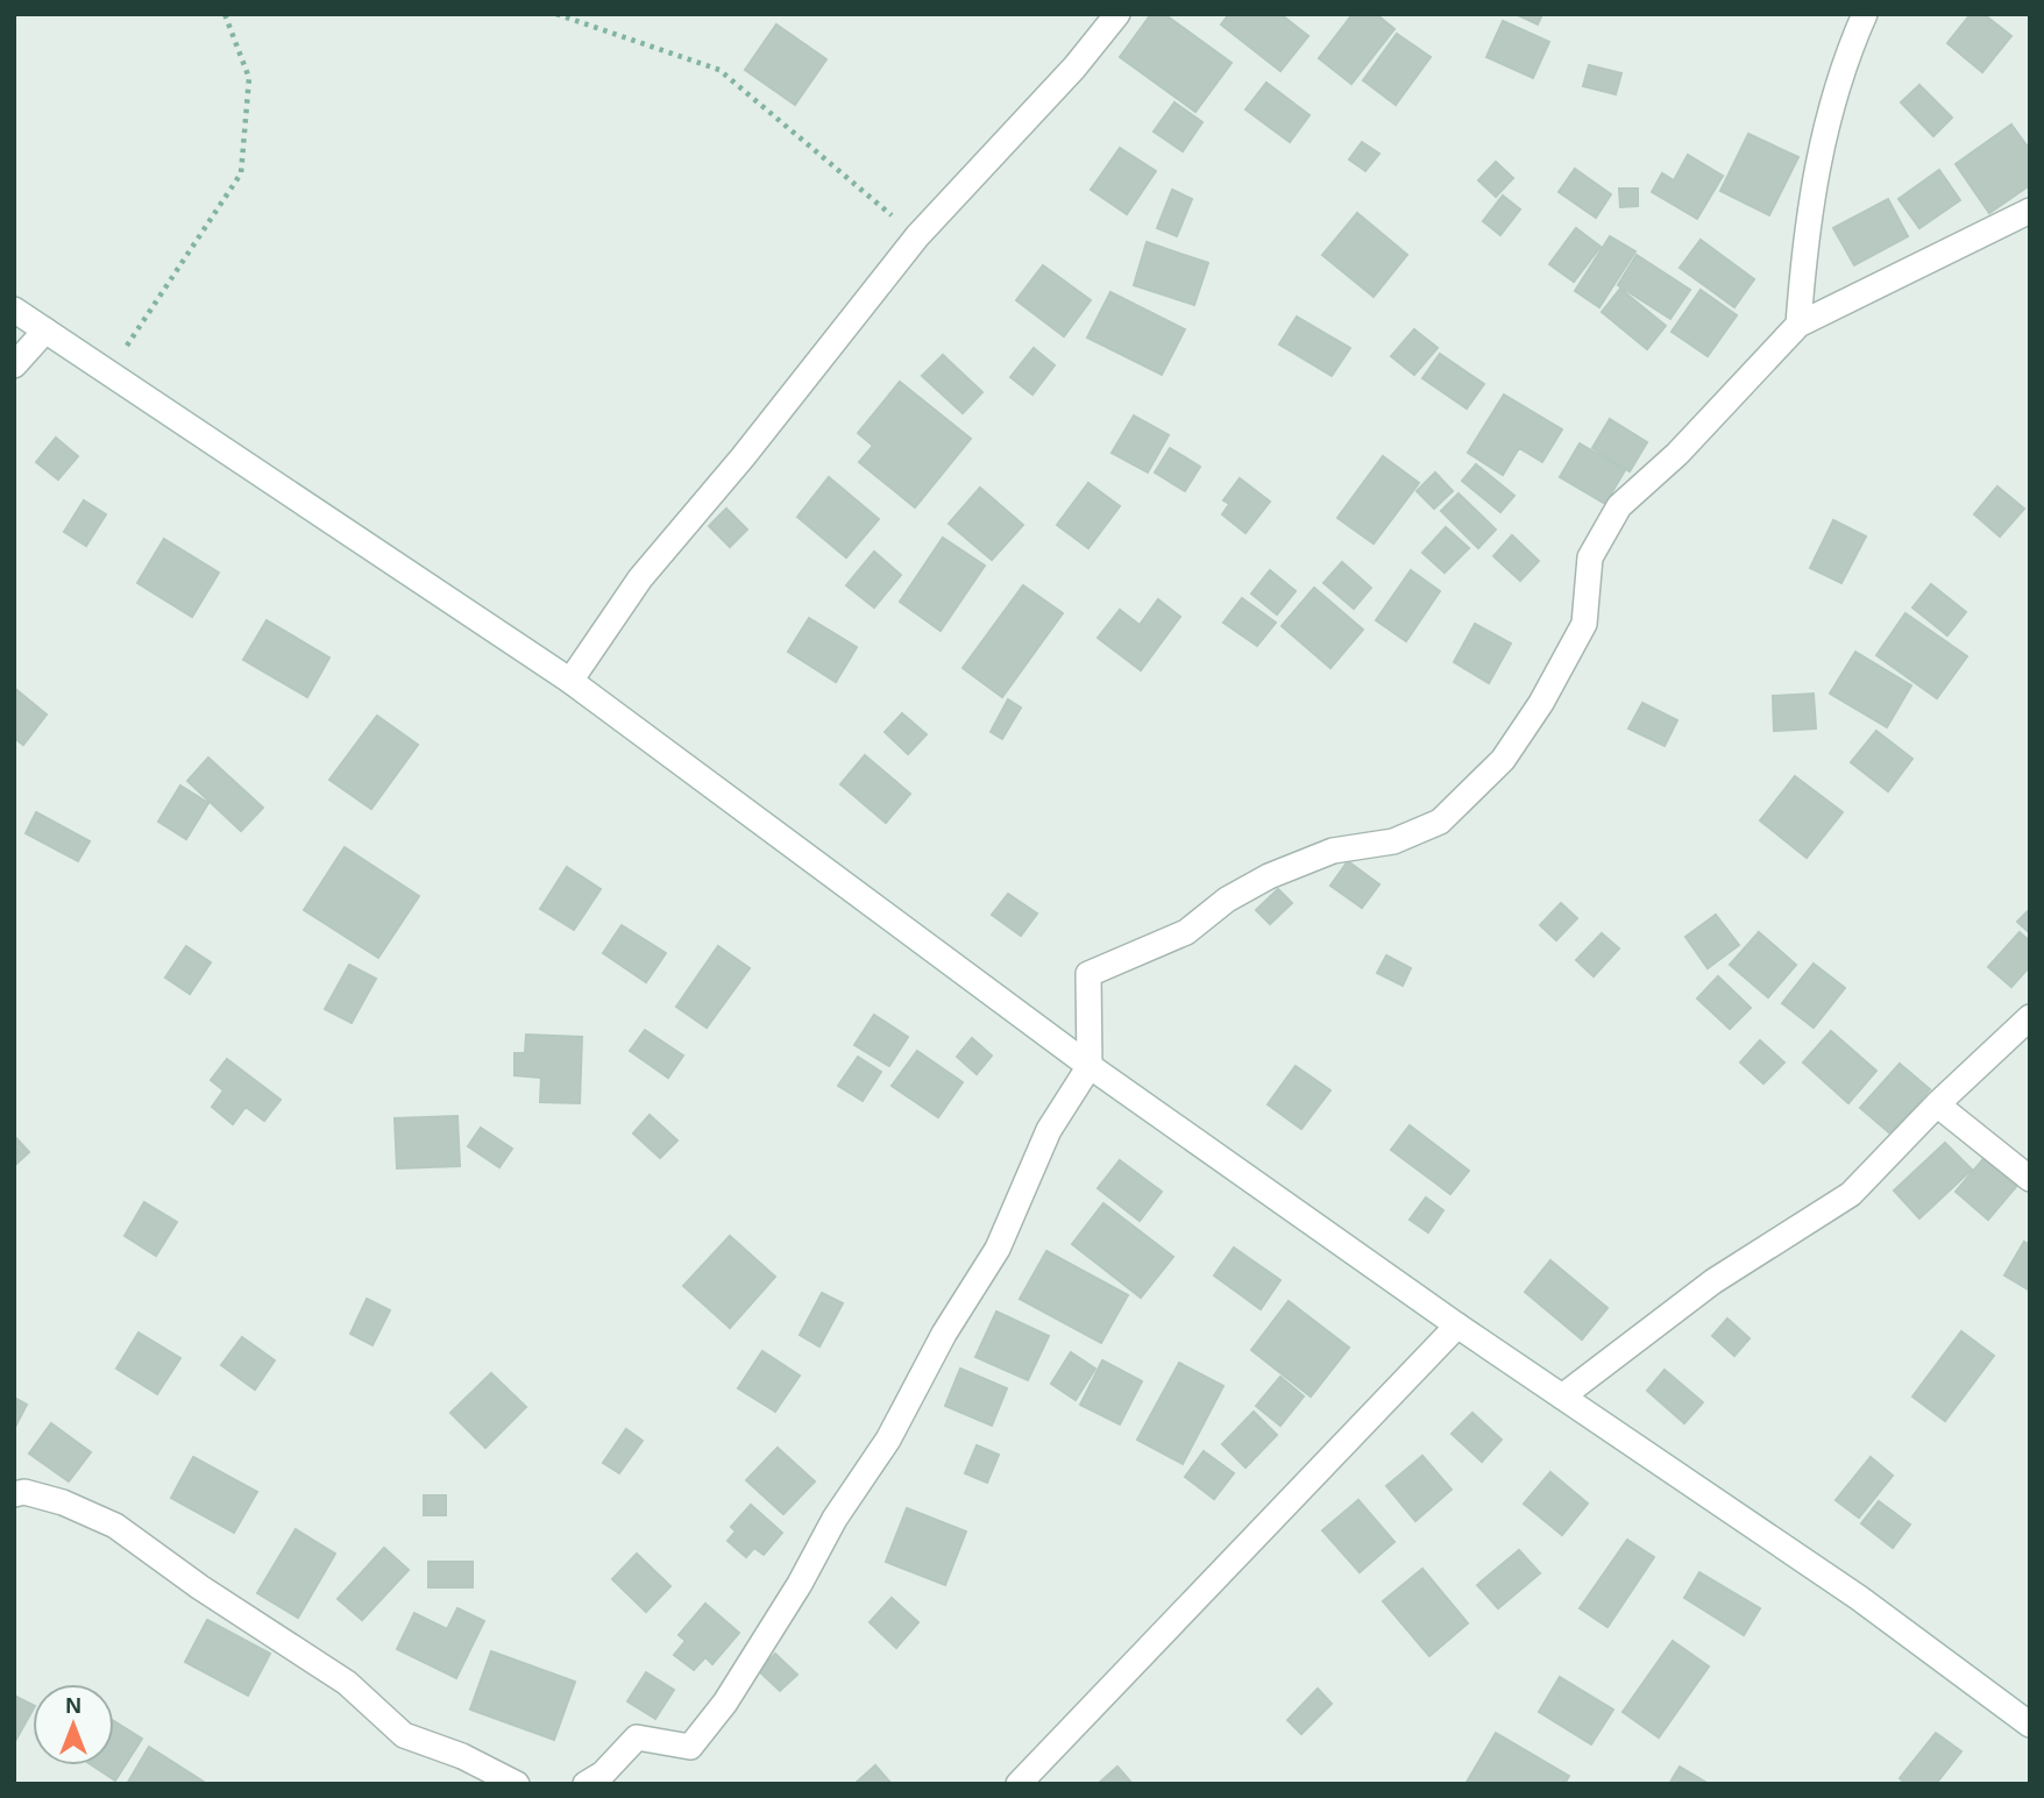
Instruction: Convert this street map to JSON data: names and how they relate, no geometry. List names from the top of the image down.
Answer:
{
  "north": "top"
}
